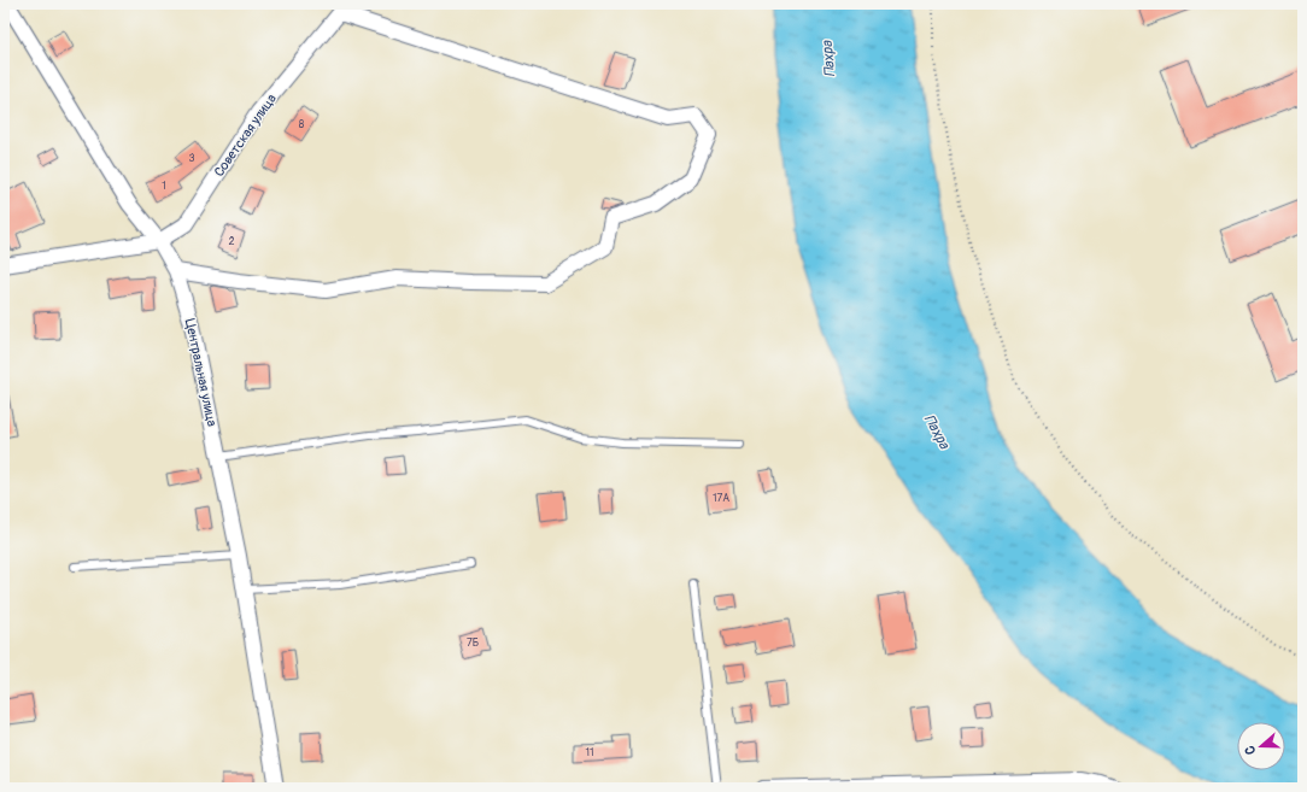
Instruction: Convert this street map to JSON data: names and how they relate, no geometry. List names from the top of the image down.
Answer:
{
  "streets": {
    "street": ["Советская улица", "Центральная улица"]
  },
  "crossings": [
    ["Советская улица", "Центральная улица"]
  ],
  "water": ["Пахра"],
  "house_numbers": [
    "8",
    "3",
    "1",
    "2",
    "17А",
    "7Б",
    "11"
  ],
  "north": "left"
}
